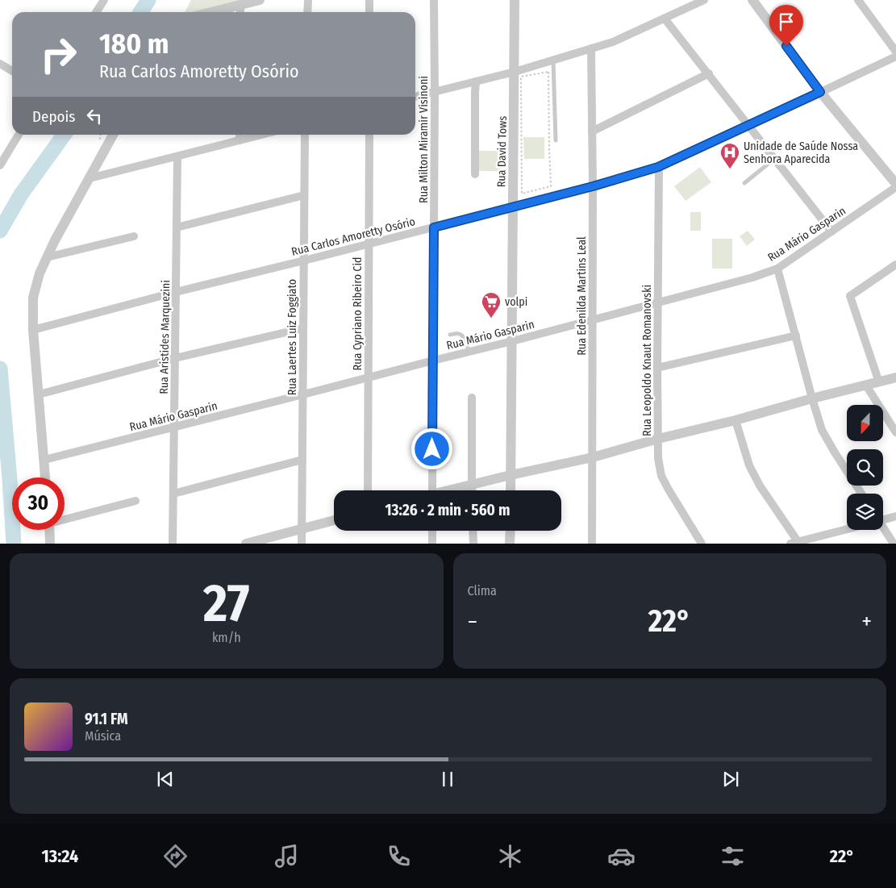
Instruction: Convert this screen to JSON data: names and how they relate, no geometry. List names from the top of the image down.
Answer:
{
  "streets": {
    "street": [
      "Rua Milton Miramir Visinoni",
      "Rua David Tows",
      "Rua Mário Gasparin",
      "Rua Carlos Amoretty Osório",
      "Rua Edenilda Martins Leal",
      "Rua Cypriano Ribeiro Cid",
      "Rua Aristides Marquezini",
      "Rua Laertes Luiz Foggiato",
      "Rua Leopoldo Knaut Romanovski"
    ]
  },
  "crossings": [
    ["Rua Milton Miramir Visinoni", "Rua Mário Gasparin"],
    ["Rua Milton Miramir Visinoni", "Rua Carlos Amoretty Osório"],
    ["Rua David Tows", "Rua Mário Gasparin"],
    ["Rua David Tows", "Rua Carlos Amoretty Osório"],
    ["Rua Mário Gasparin", "Rua Edenilda Martins Leal"],
    ["Rua Mário Gasparin", "Rua Cypriano Ribeiro Cid"],
    ["Rua Mário Gasparin", "Rua Aristides Marquezini"],
    ["Rua Mário Gasparin", "Rua Laertes Luiz Foggiato"],
    ["Rua Mário Gasparin", "Rua Leopoldo Knaut Romanovski"],
    ["Rua Carlos Amoretty Osório", "Rua Edenilda Martins Leal"],
    ["Rua Carlos Amoretty Osório", "Rua Cypriano Ribeiro Cid"],
    ["Rua Carlos Amoretty Osório", "Rua Aristides Marquezini"],
    ["Rua Carlos Amoretty Osório", "Rua Laertes Luiz Foggiato"],
    ["Rua Carlos Amoretty Osório", "Rua Leopoldo Knaut Romanovski"]
  ],
  "places": {
    "hospital": ["Unidade de Saúde Nossa Senhora Aparecida"],
    "supermarket": ["volpi"]
  },
  "north": "bottom",
  "page": {
    "turn": ["180 m", "Rua Carlos Amoretty Osório"],
    "then": "Depois",
    "limit": "30",
    "trip": "13:26 · 2 min · 560 m",
    "tile": [
      ["27", "km/h"],
      "Clima"
    ],
    "heat": ["−", "22°", "+"],
    "song": ["91.1 FM", "Música"],
    "tabs": ["13:24", "22°"]
  }
}
